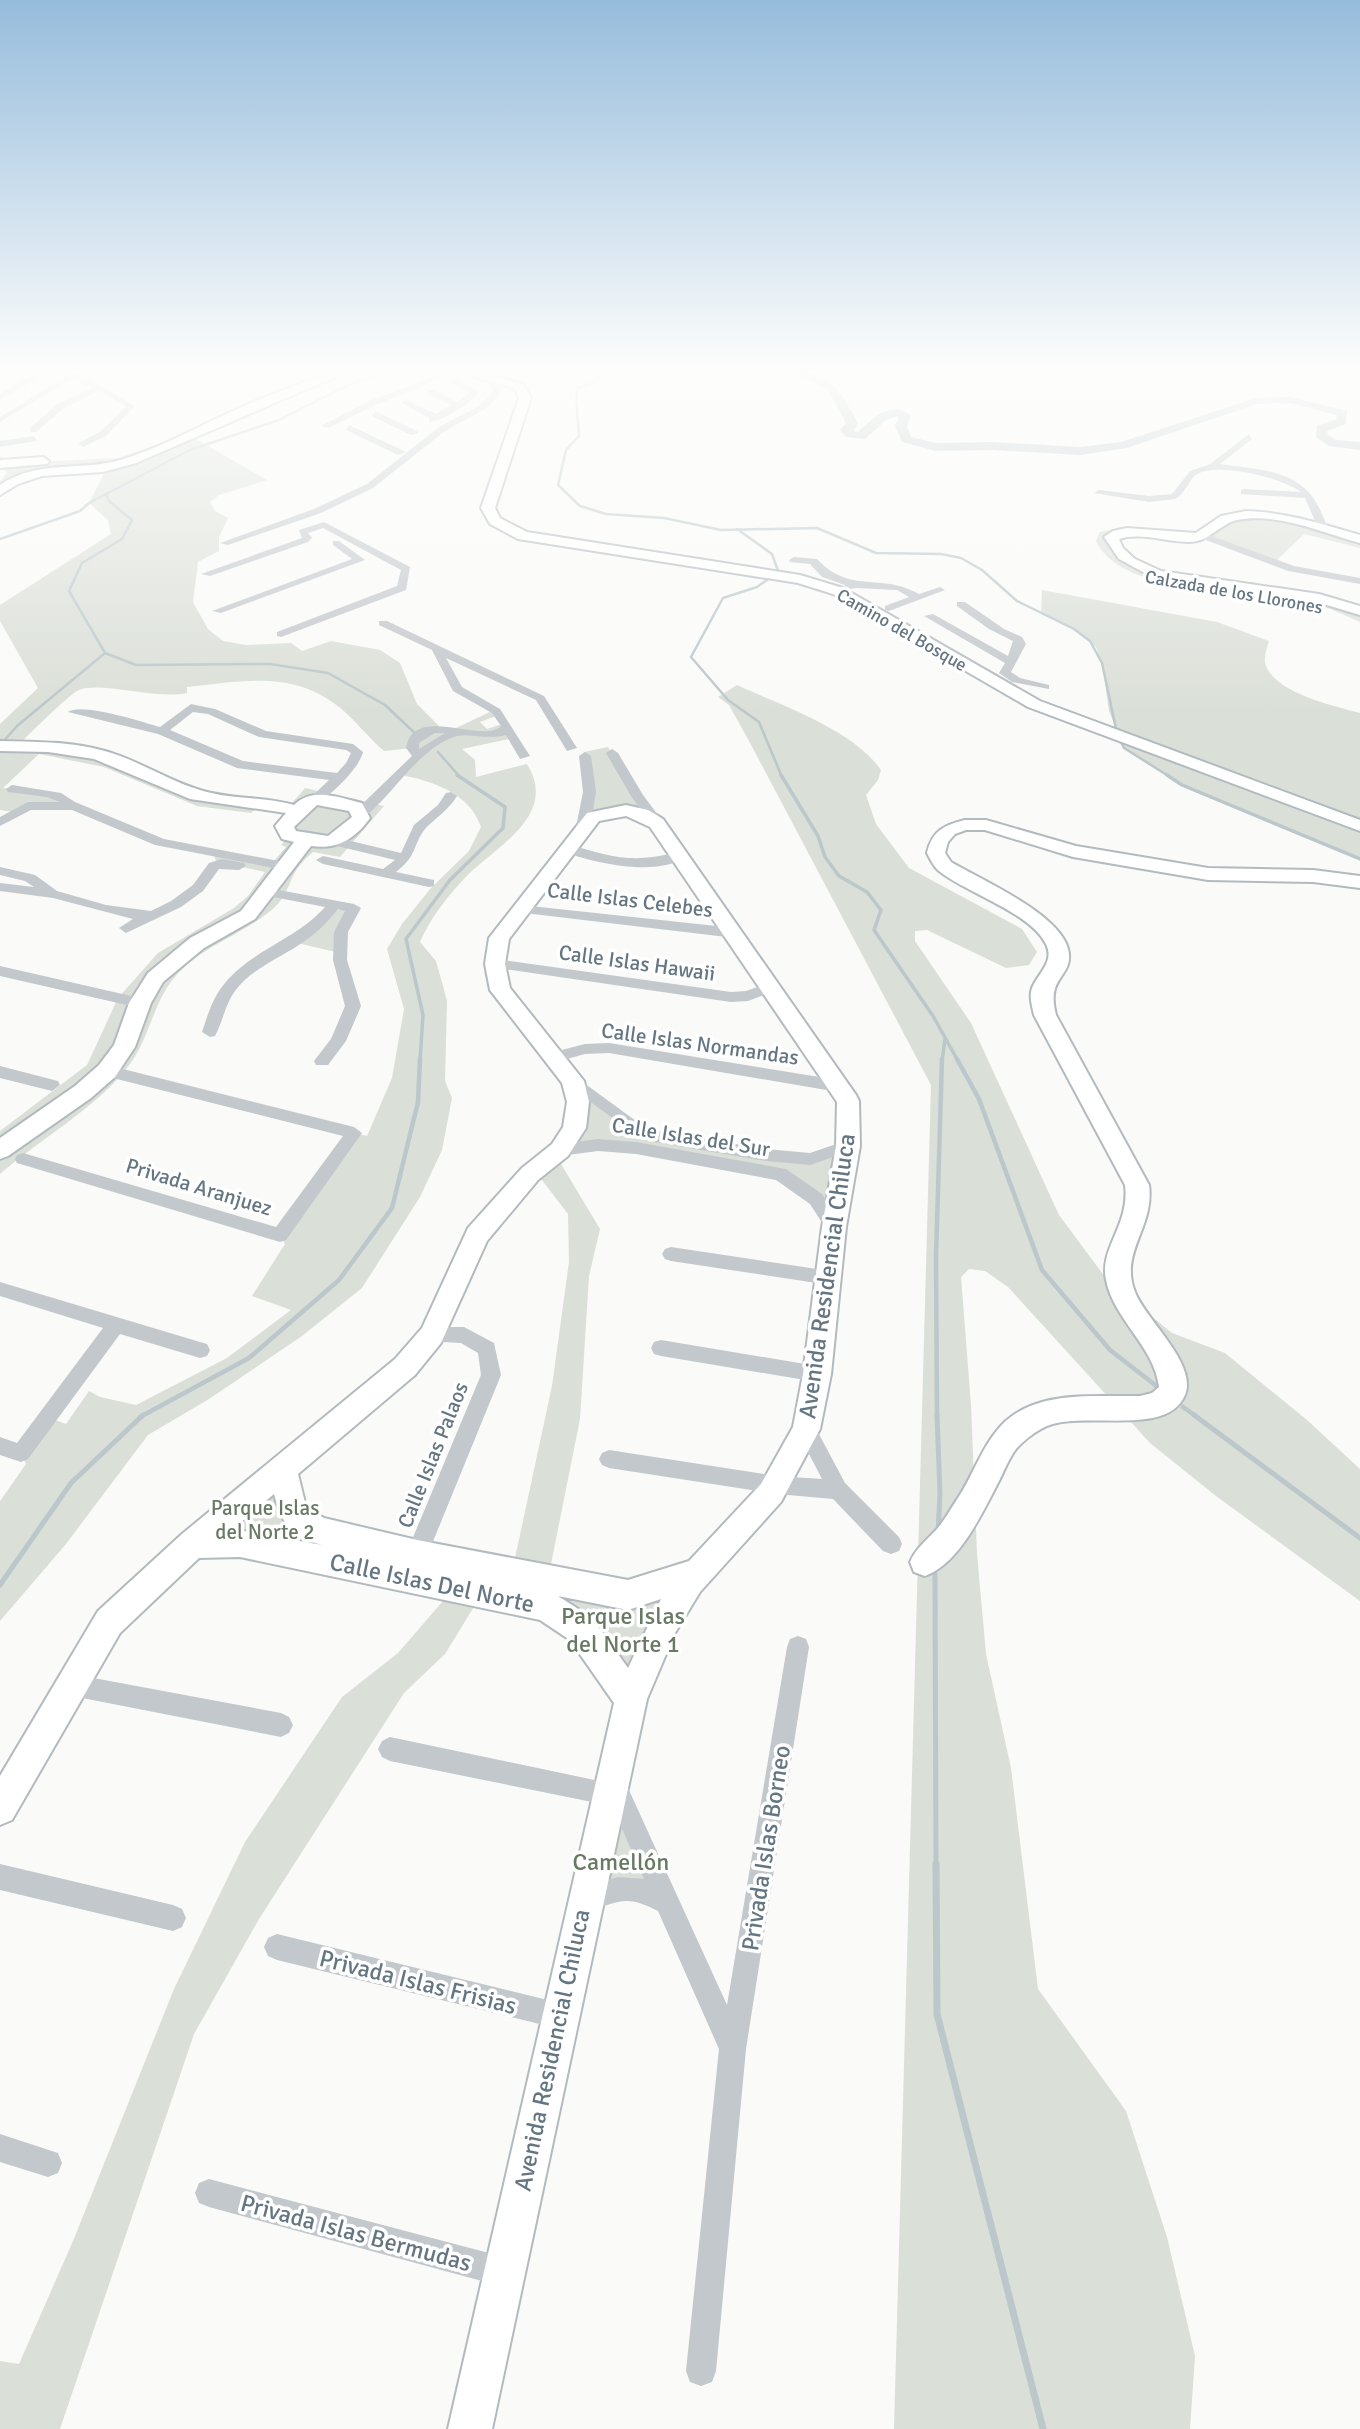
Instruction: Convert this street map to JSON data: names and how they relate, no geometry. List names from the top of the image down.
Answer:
{
  "streets": {
    "street": [
      "Calzada de los Llorones",
      "Camino del Bosque",
      "Calle Islas Celebes",
      "Calle Islas Hawaii",
      "Calle Islas Normandas",
      "Calle Islas del Sur",
      "Privada Aranjuez",
      "Avenida Residencial Chiluca",
      "Calle Islas Palaos",
      "Calle Islas Del Norte",
      "Privada Islas Borneo",
      "Privada Islas Frisias",
      "Privada Islas Bermudas"
    ]
  },
  "crossings": [
    ["Calle Islas Celebes", "Avenida Residencial Chiluca"],
    ["Calle Islas Hawaii", "Avenida Residencial Chiluca"],
    ["Calle Islas Normandas", "Avenida Residencial Chiluca"],
    ["Calle Islas del Sur", "Avenida Residencial Chiluca"],
    ["Avenida Residencial Chiluca", "Calle Islas Del Norte"],
    ["Avenida Residencial Chiluca", "Privada Islas Borneo"],
    ["Avenida Residencial Chiluca", "Privada Islas Frisias"],
    ["Avenida Residencial Chiluca", "Privada Islas Bermudas"],
    ["Calle Islas Palaos", "Calle Islas Del Norte"]
  ],
  "parks": ["Parque Islas del Norte 2", "Parque Islas del Norte 1", "Camellón"]
}
